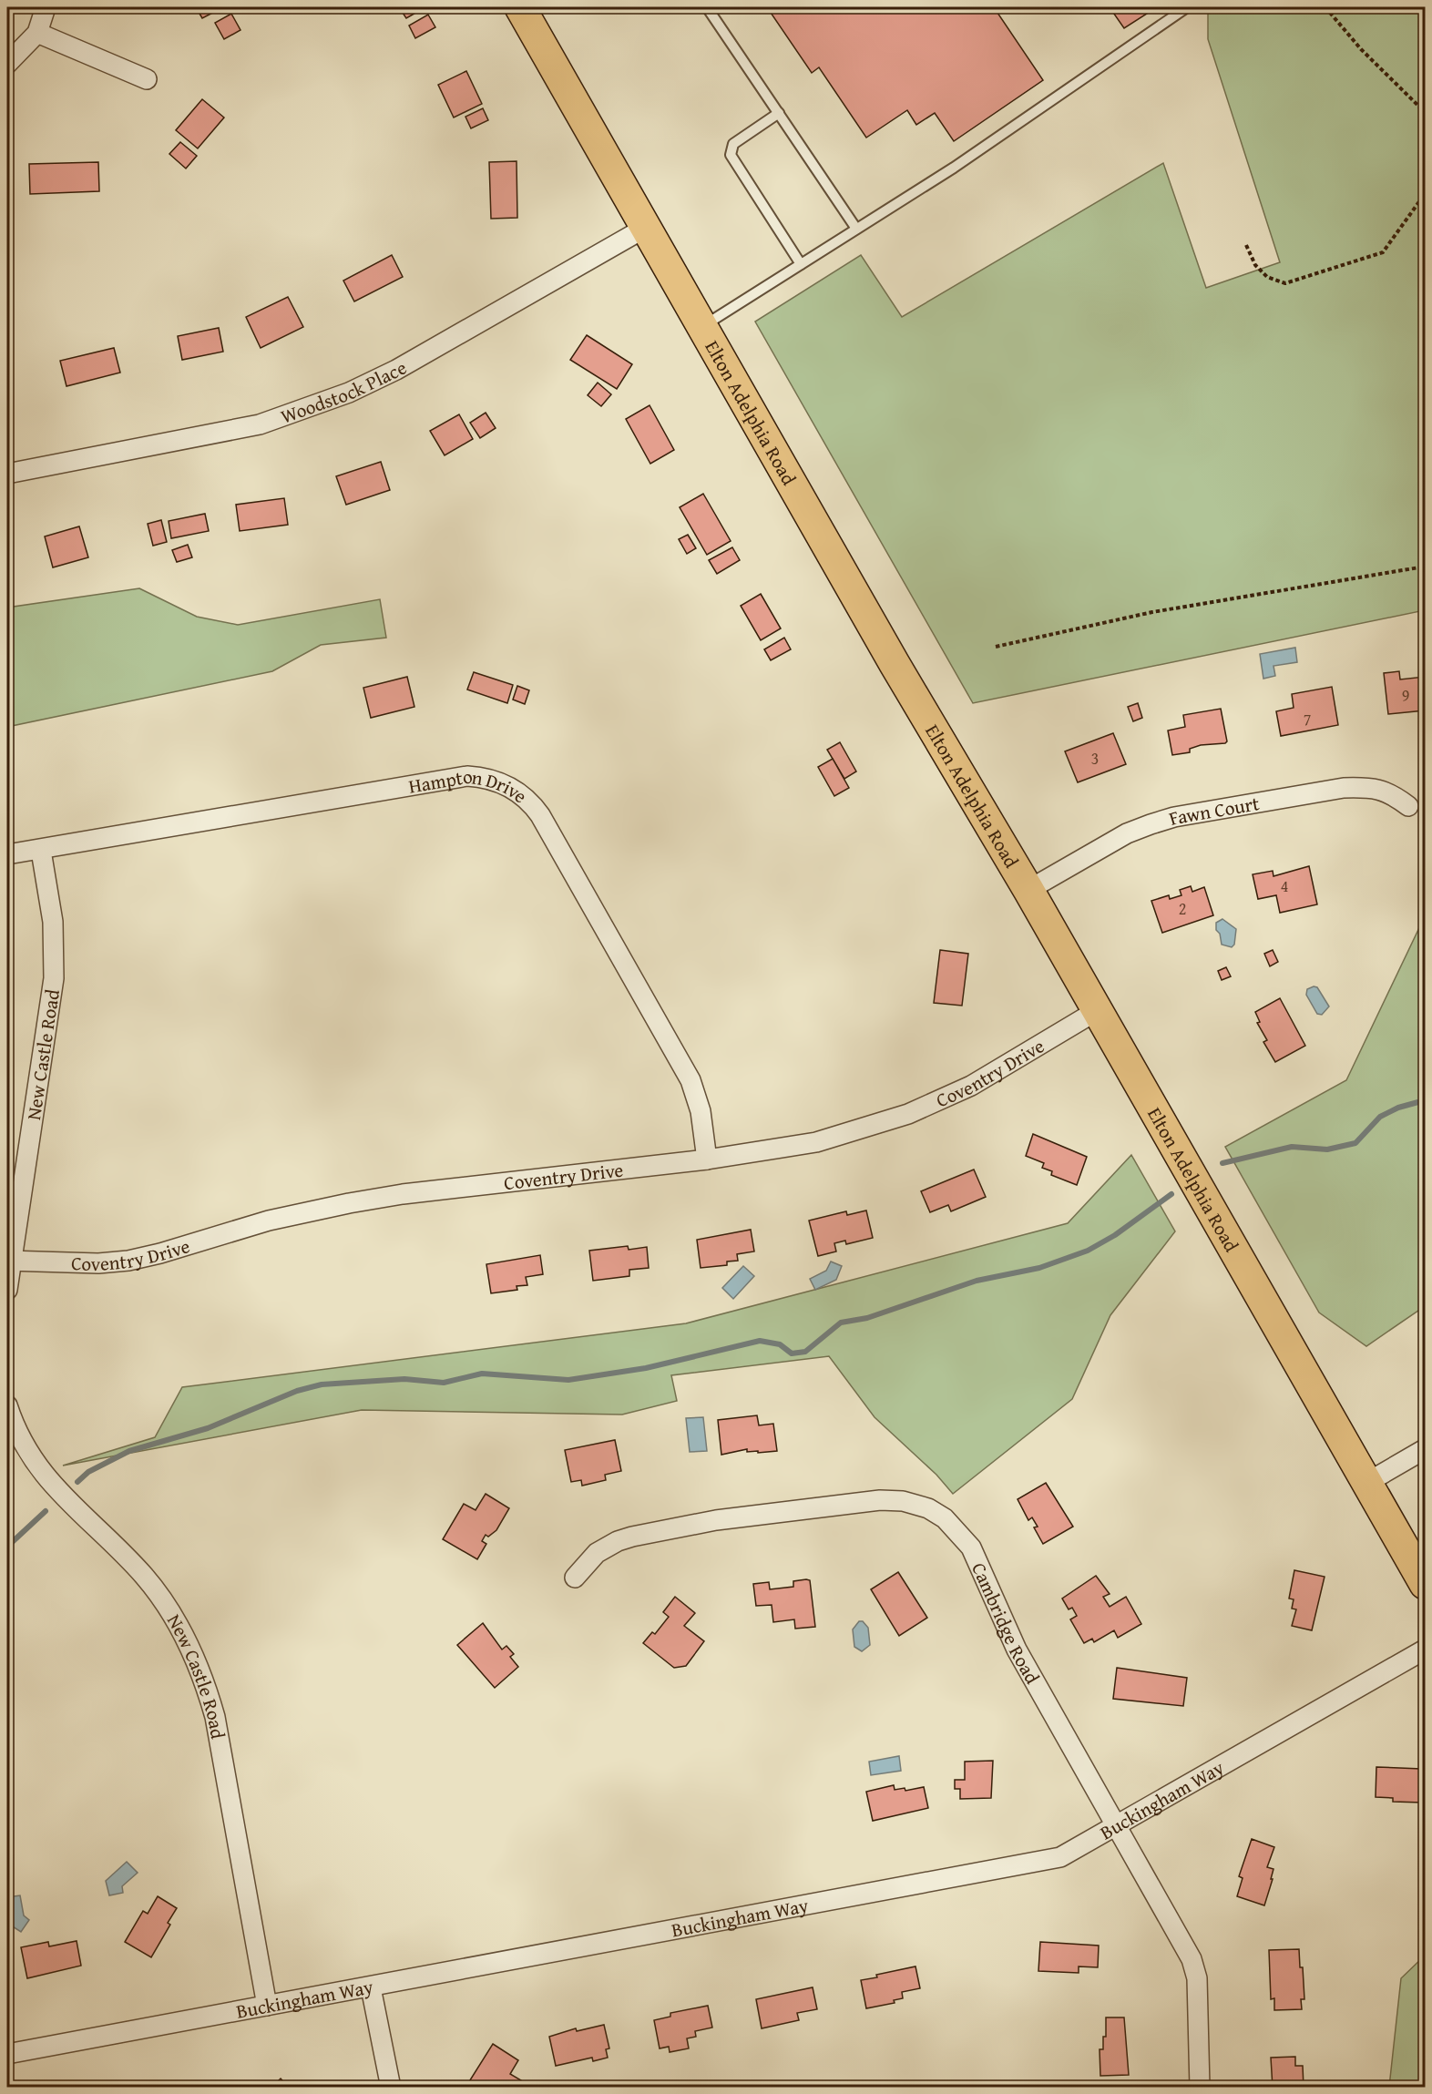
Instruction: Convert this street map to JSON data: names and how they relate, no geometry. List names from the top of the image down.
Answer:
{
  "streets": {
    "main road": ["Elton Adelphia Road"],
    "street": [
      "Woodstock Place",
      "Hampton Drive",
      "Fawn Court",
      "New Castle Road",
      "Coventry Drive",
      "Cambridge Road",
      "Buckingham Way"
    ]
  },
  "crossings": [
    ["Woodstock Place", "Elton Adelphia Road"],
    ["Elton Adelphia Road", "Fawn Court"],
    ["Elton Adelphia Road", "Coventry Drive"],
    ["Hampton Drive", "New Castle Road"],
    ["Hampton Drive", "Coventry Drive"],
    ["New Castle Road", "Coventry Drive"],
    ["New Castle Road", "Buckingham Way"],
    ["Cambridge Road", "Buckingham Way"]
  ],
  "house_numbers": [
    "9",
    "7",
    "3",
    "4",
    "2"
  ]
}
